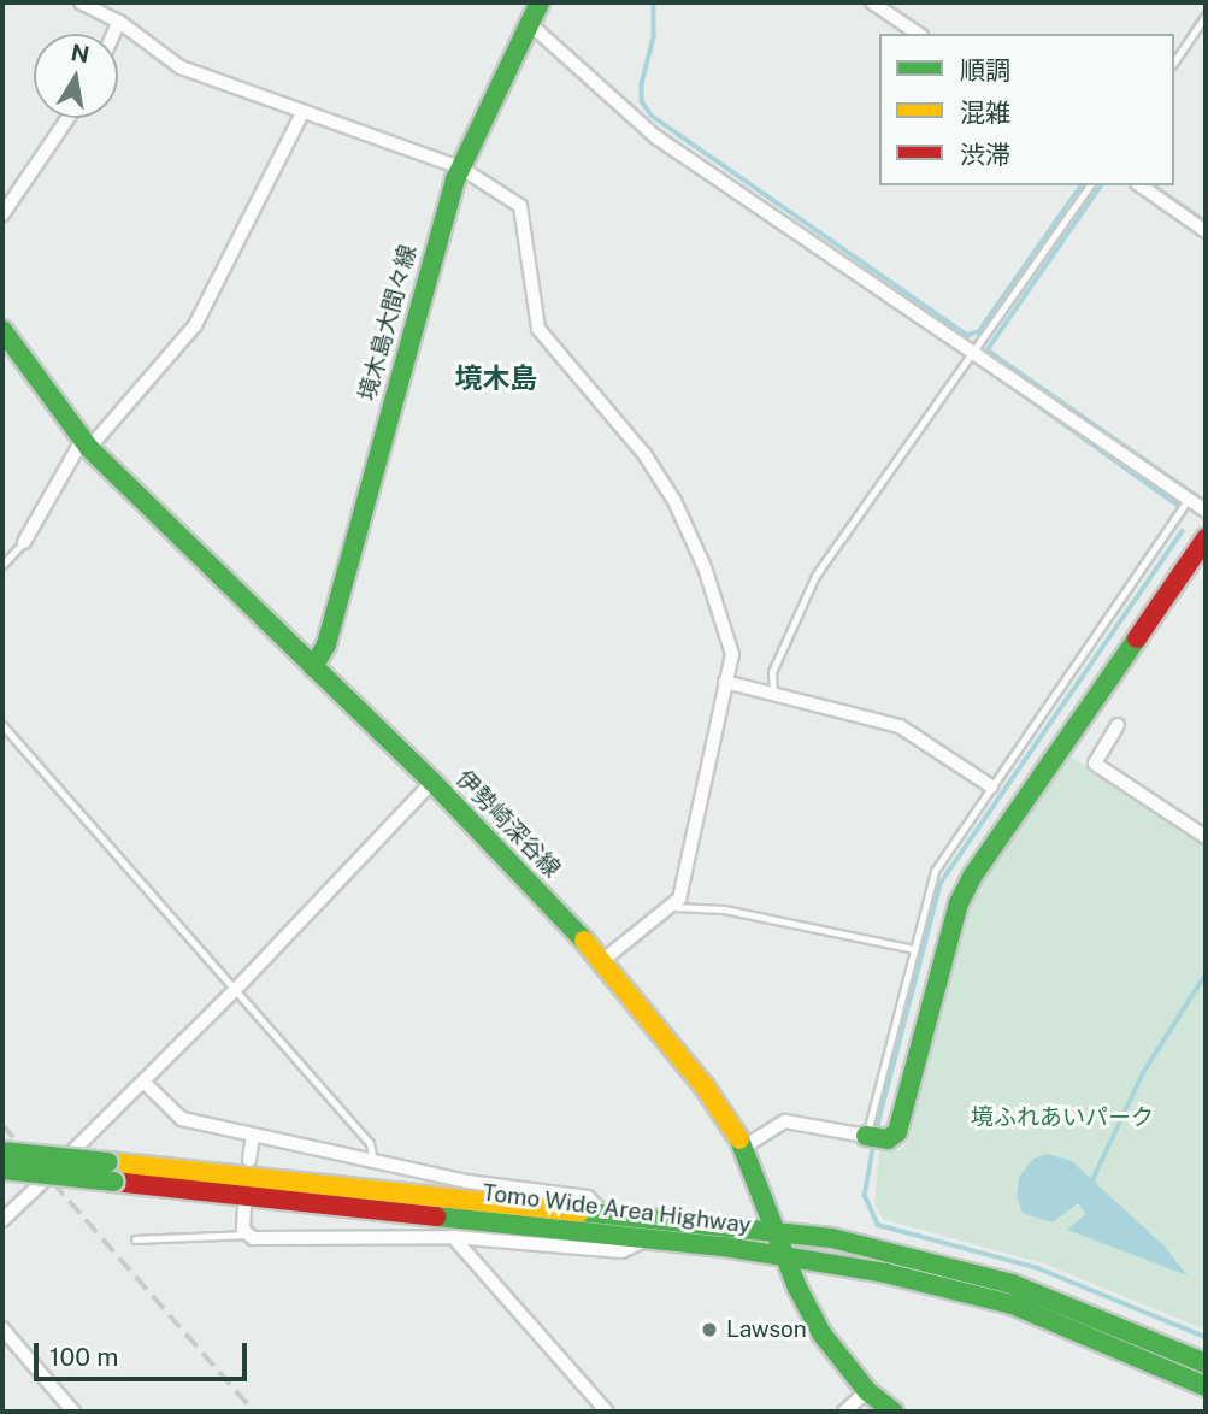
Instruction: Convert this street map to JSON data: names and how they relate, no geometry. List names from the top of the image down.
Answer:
{
  "streets": {
    "main road": ["境木島大間々線", "伊勢崎深谷線", "Tomo Wide Area Highway"]
  },
  "crossings": [
    ["境木島大間々線", "伊勢崎深谷線"],
    ["伊勢崎深谷線", "Tomo Wide Area Highway"]
  ],
  "districts": ["境木島"],
  "parks": ["境ふれあいパーク"],
  "places": ["Lawson"],
  "legend": ["順調", "混雑", "渋滞"],
  "scale_bar": "100 m",
  "north": "top"
}
